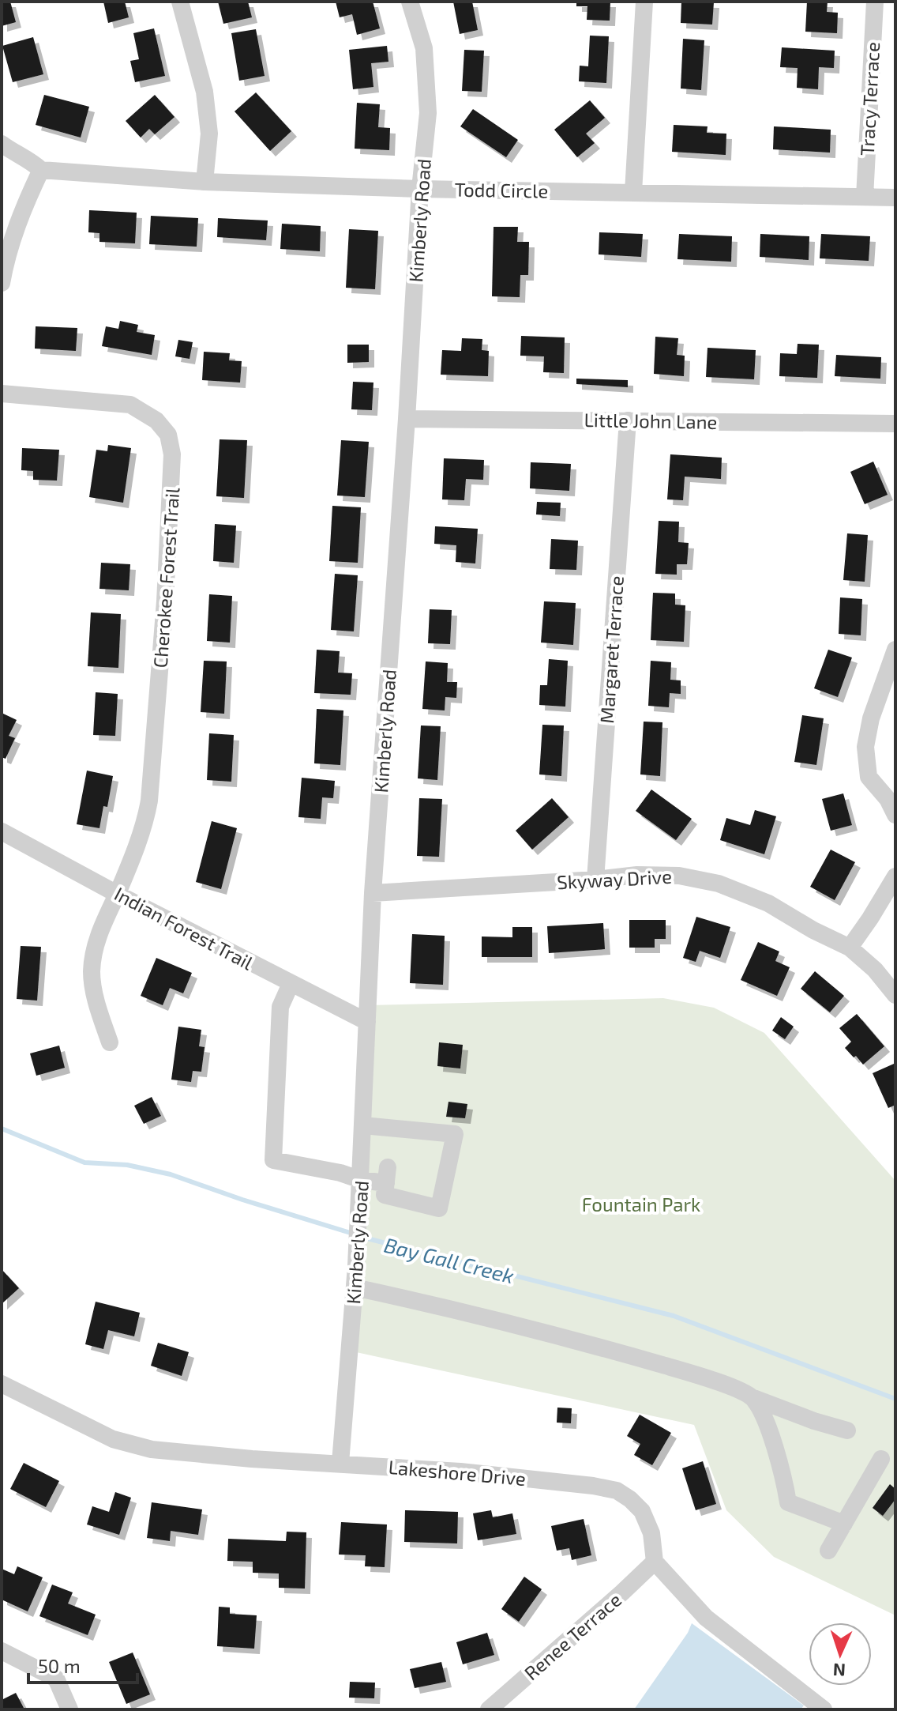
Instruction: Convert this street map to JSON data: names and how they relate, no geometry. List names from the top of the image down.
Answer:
{
  "streets": {
    "street": [
      "Tracy Terrace",
      "Todd Circle",
      "Kimberly Road",
      "Little John Lane",
      "Cherokee Forest Trail",
      "Margaret Terrace",
      "Skyway Drive",
      "Indian Forest Trail",
      "Lakeshore Drive",
      "Renee Terrace"
    ]
  },
  "crossings": [
    ["Tracy Terrace", "Todd Circle"],
    ["Todd Circle", "Kimberly Road"],
    ["Kimberly Road", "Little John Lane"],
    ["Kimberly Road", "Skyway Drive"],
    ["Kimberly Road", "Indian Forest Trail"],
    ["Kimberly Road", "Lakeshore Drive"],
    ["Little John Lane", "Margaret Terrace"],
    ["Cherokee Forest Trail", "Indian Forest Trail"],
    ["Margaret Terrace", "Skyway Drive"],
    ["Lakeshore Drive", "Renee Terrace"]
  ],
  "water": ["Bay Gall Creek"],
  "parks": ["Fountain Park"],
  "scale_bar": "50 m",
  "north": "bottom"
}
